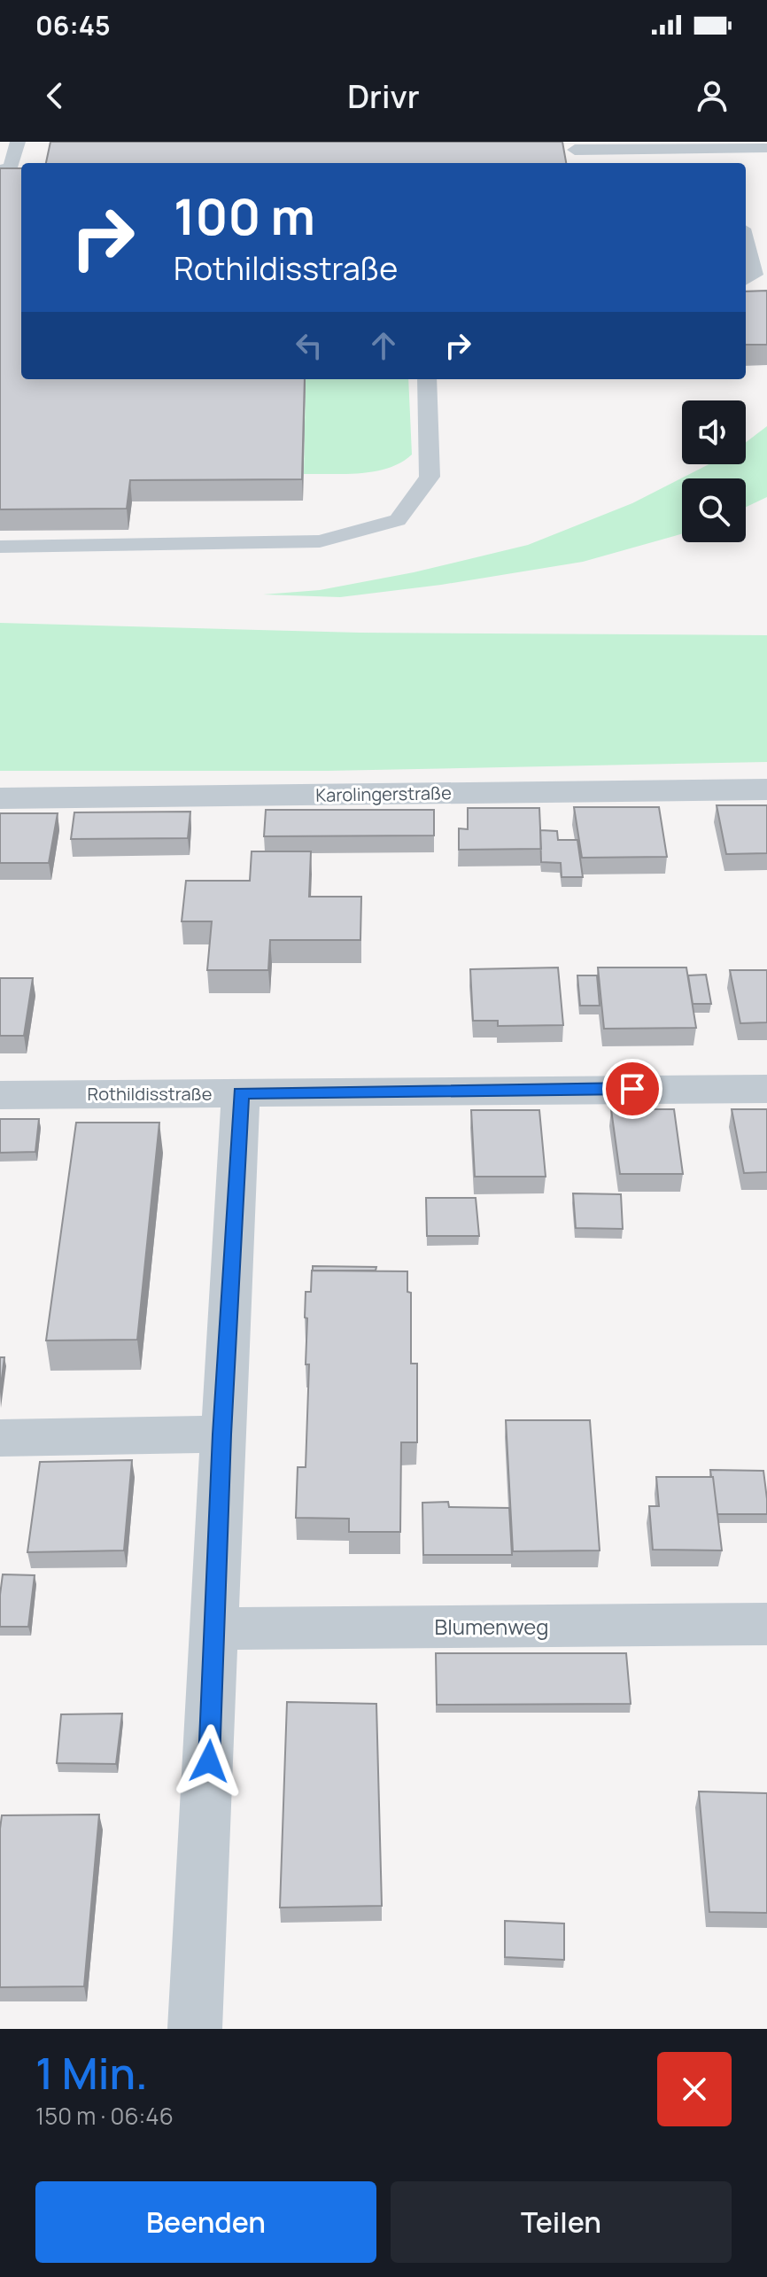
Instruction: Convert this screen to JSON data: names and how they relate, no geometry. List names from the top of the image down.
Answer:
{
  "streets": {
    "street": ["Karolingerstraße", "Rothildisstraße", "Blumenweg"]
  },
  "page": {
    "status": "06:45",
    "header": "Drivr",
    "turn": ["100 m", "Rothildisstraße"],
    "heading": ["1 Min.", "150 m · 06:46"],
    "buttons": ["Beenden", "Teilen"]
  }
}
